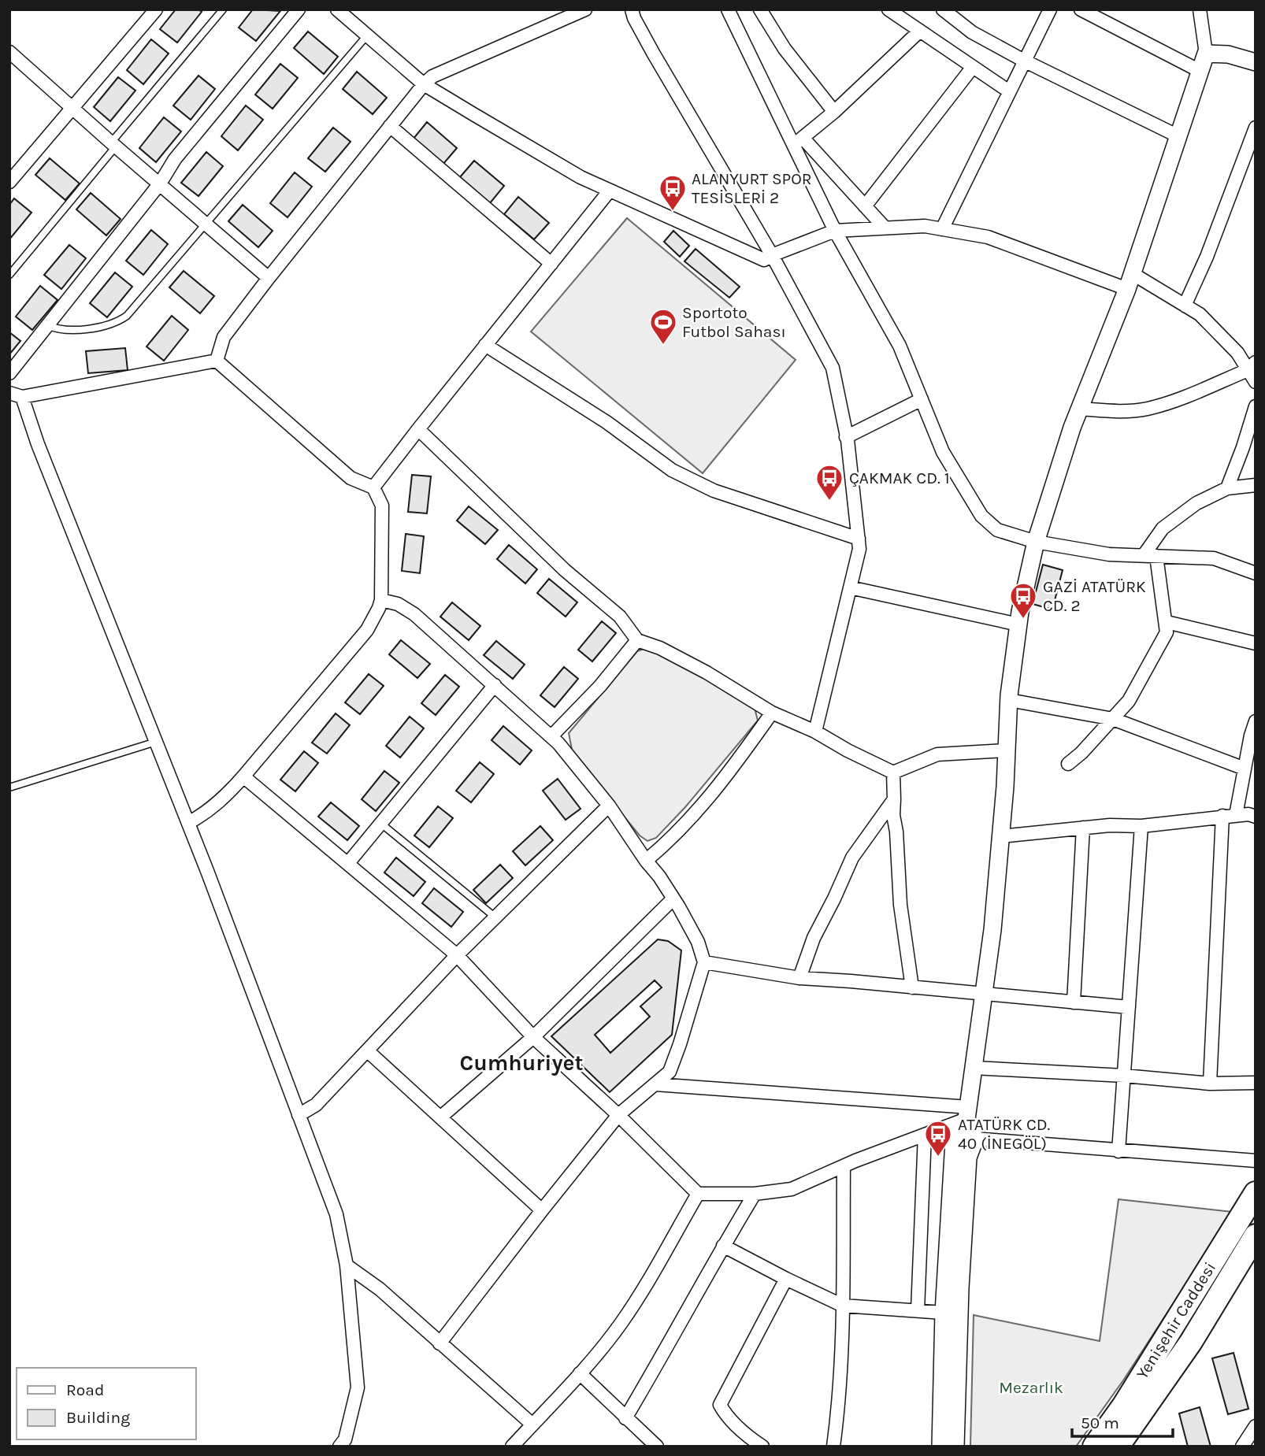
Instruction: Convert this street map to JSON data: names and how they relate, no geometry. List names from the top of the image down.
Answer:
{
  "streets": {
    "highway": ["Yenişehir Caddesi"]
  },
  "districts": ["Cumhuriyet"],
  "parks": ["Mezarlık"],
  "places": {
    "bus stop": [
      "ALANYURT SPOR TESİSLERİ 2",
      "ÇAKMAK CD. 1",
      "GAZİ ATATÜRK CD. 2",
      "ATATÜRK CD. 40 (İNEGÖL)"
    ],
    "sports": ["Sportoto Futbol Sahası"]
  },
  "legend": ["Road", "Building"],
  "scale_bar": "50 m"
}
